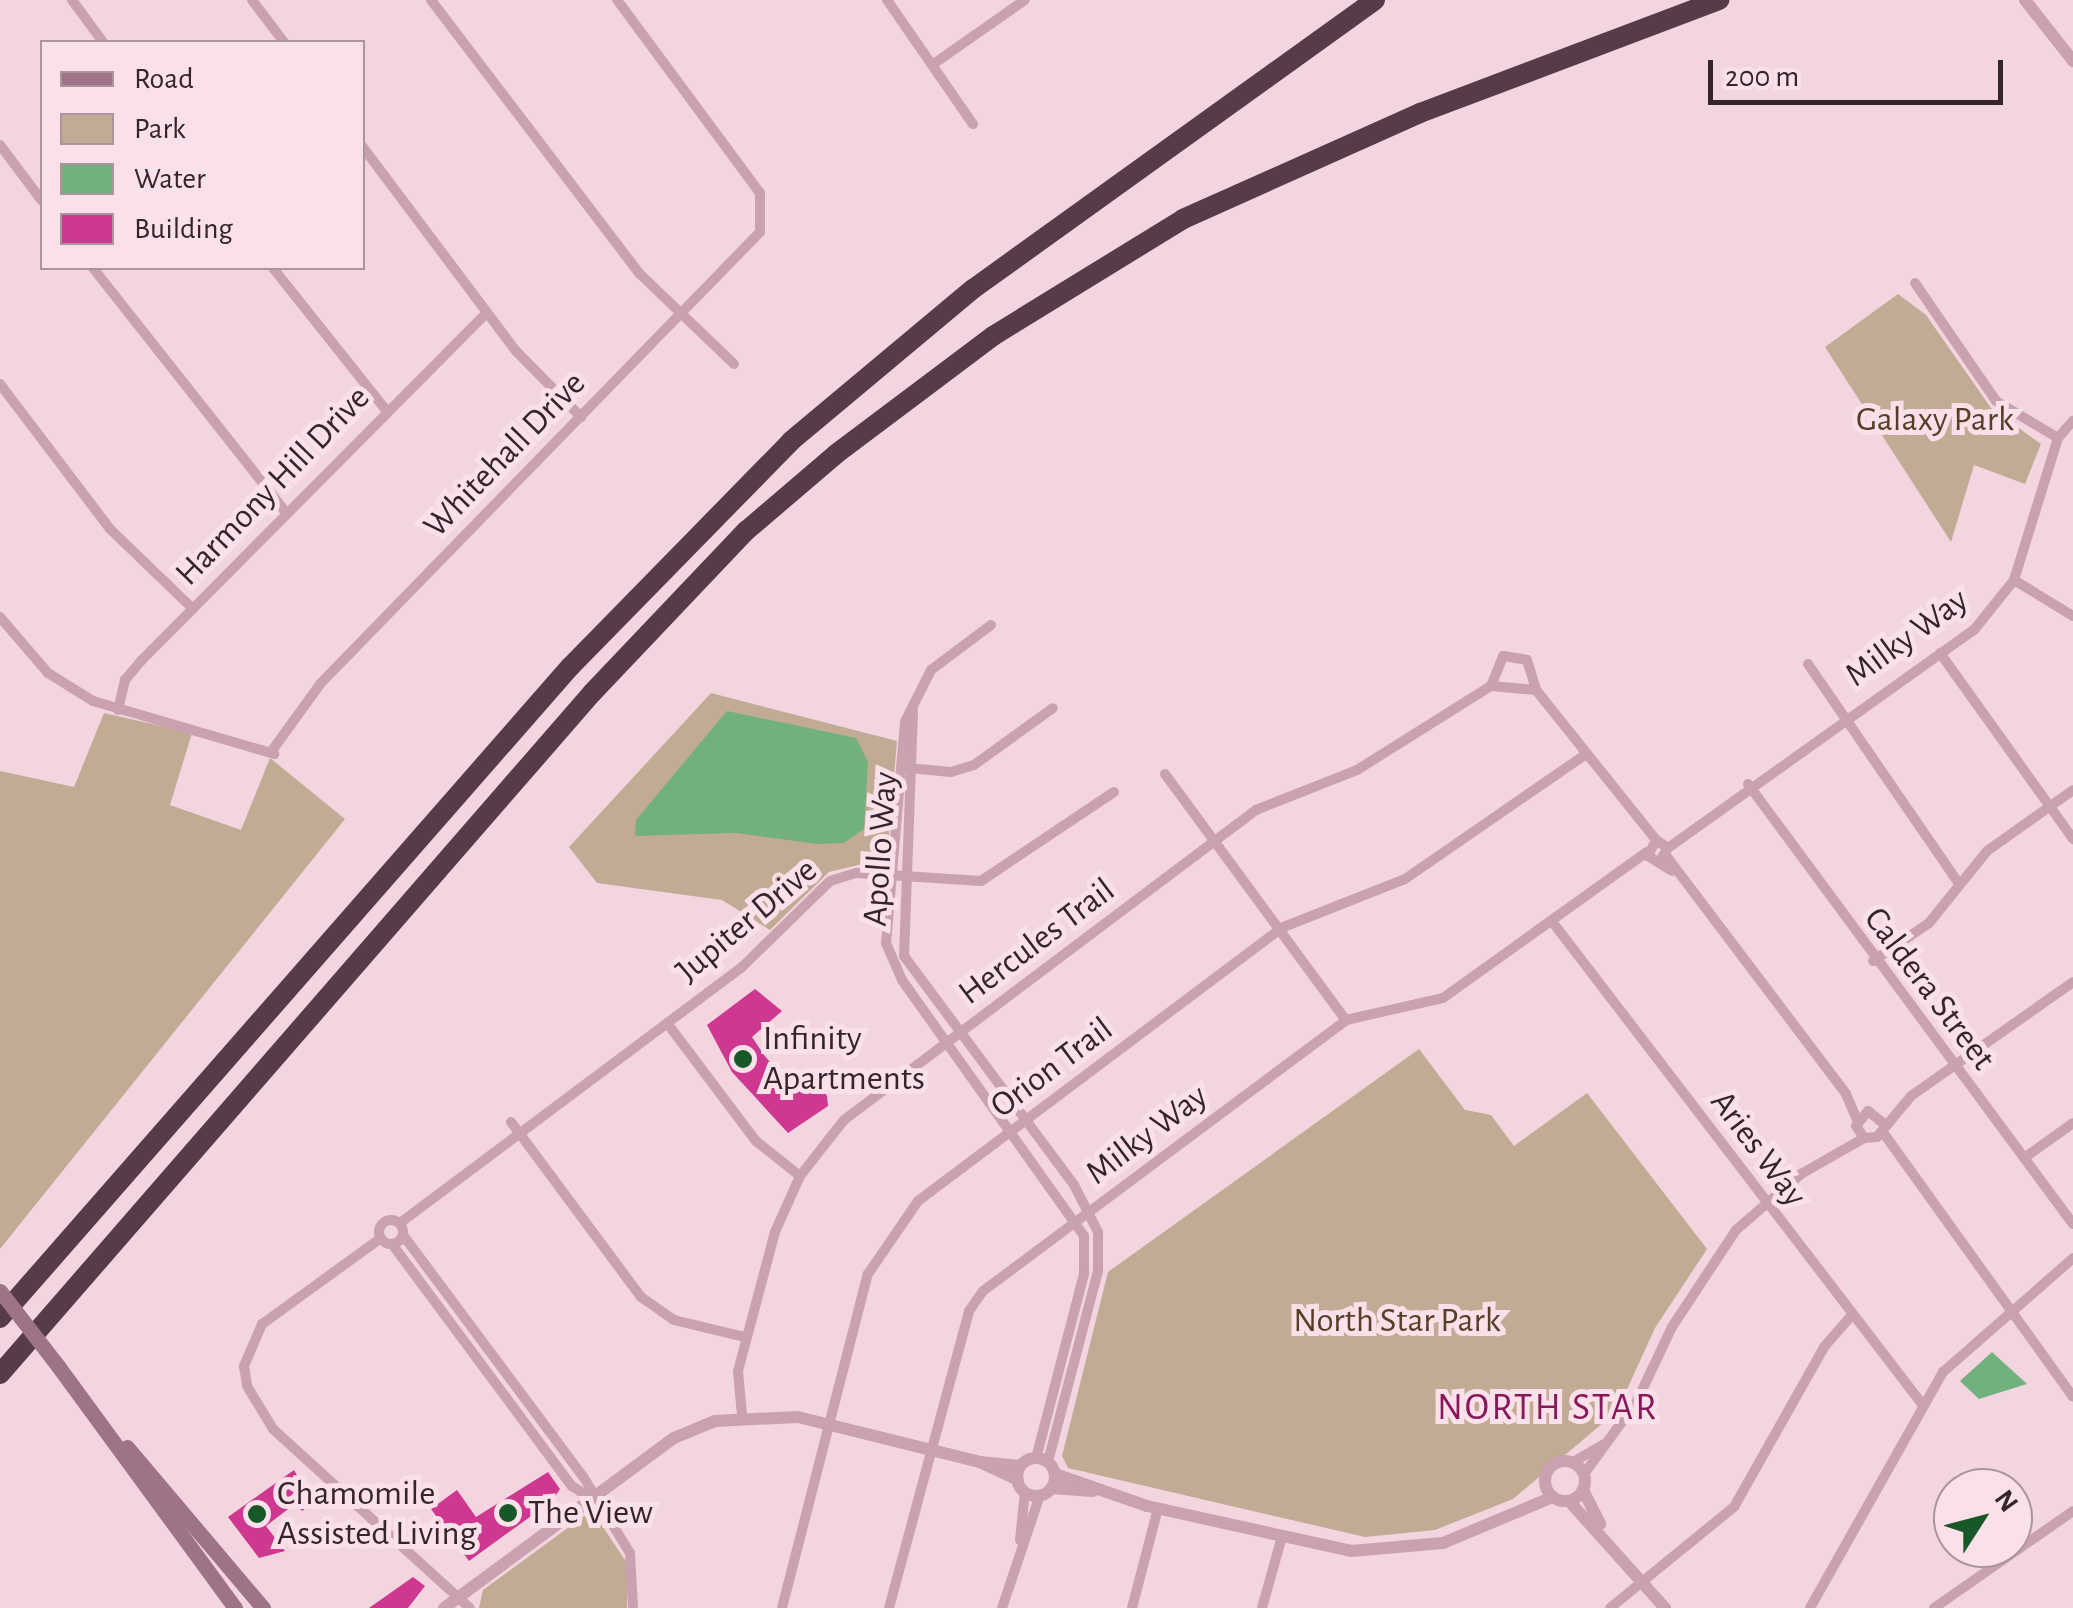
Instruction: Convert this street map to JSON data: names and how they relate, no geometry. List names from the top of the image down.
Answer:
{
  "streets": {
    "street": [
      "Whitehall Drive",
      "Harmony Hill Drive",
      "Milky Way",
      "Apollo Way",
      "Jupiter Drive",
      "Hercules Trail",
      "Caldera Street",
      "Orion Trail",
      "Aries Way"
    ]
  },
  "crossings": [
    ["Whitehall Drive", "Harmony Hill Drive"],
    ["Milky Way", "Apollo Way"],
    ["Milky Way", "Caldera Street"],
    ["Milky Way", "Aries Way"],
    ["Apollo Way", "Jupiter Drive"],
    ["Apollo Way", "Hercules Trail"],
    ["Apollo Way", "Orion Trail"]
  ],
  "districts": ["NORTH STAR"],
  "parks": ["Galaxy Park", "North Star Park"],
  "places": ["Infinity Apartments", "The View", "Chamomile Assisted Living"],
  "legend": [
    "Road",
    "Park",
    "Water",
    "Building"
  ],
  "scale_bar": "200 m",
  "north": "top right"
}
